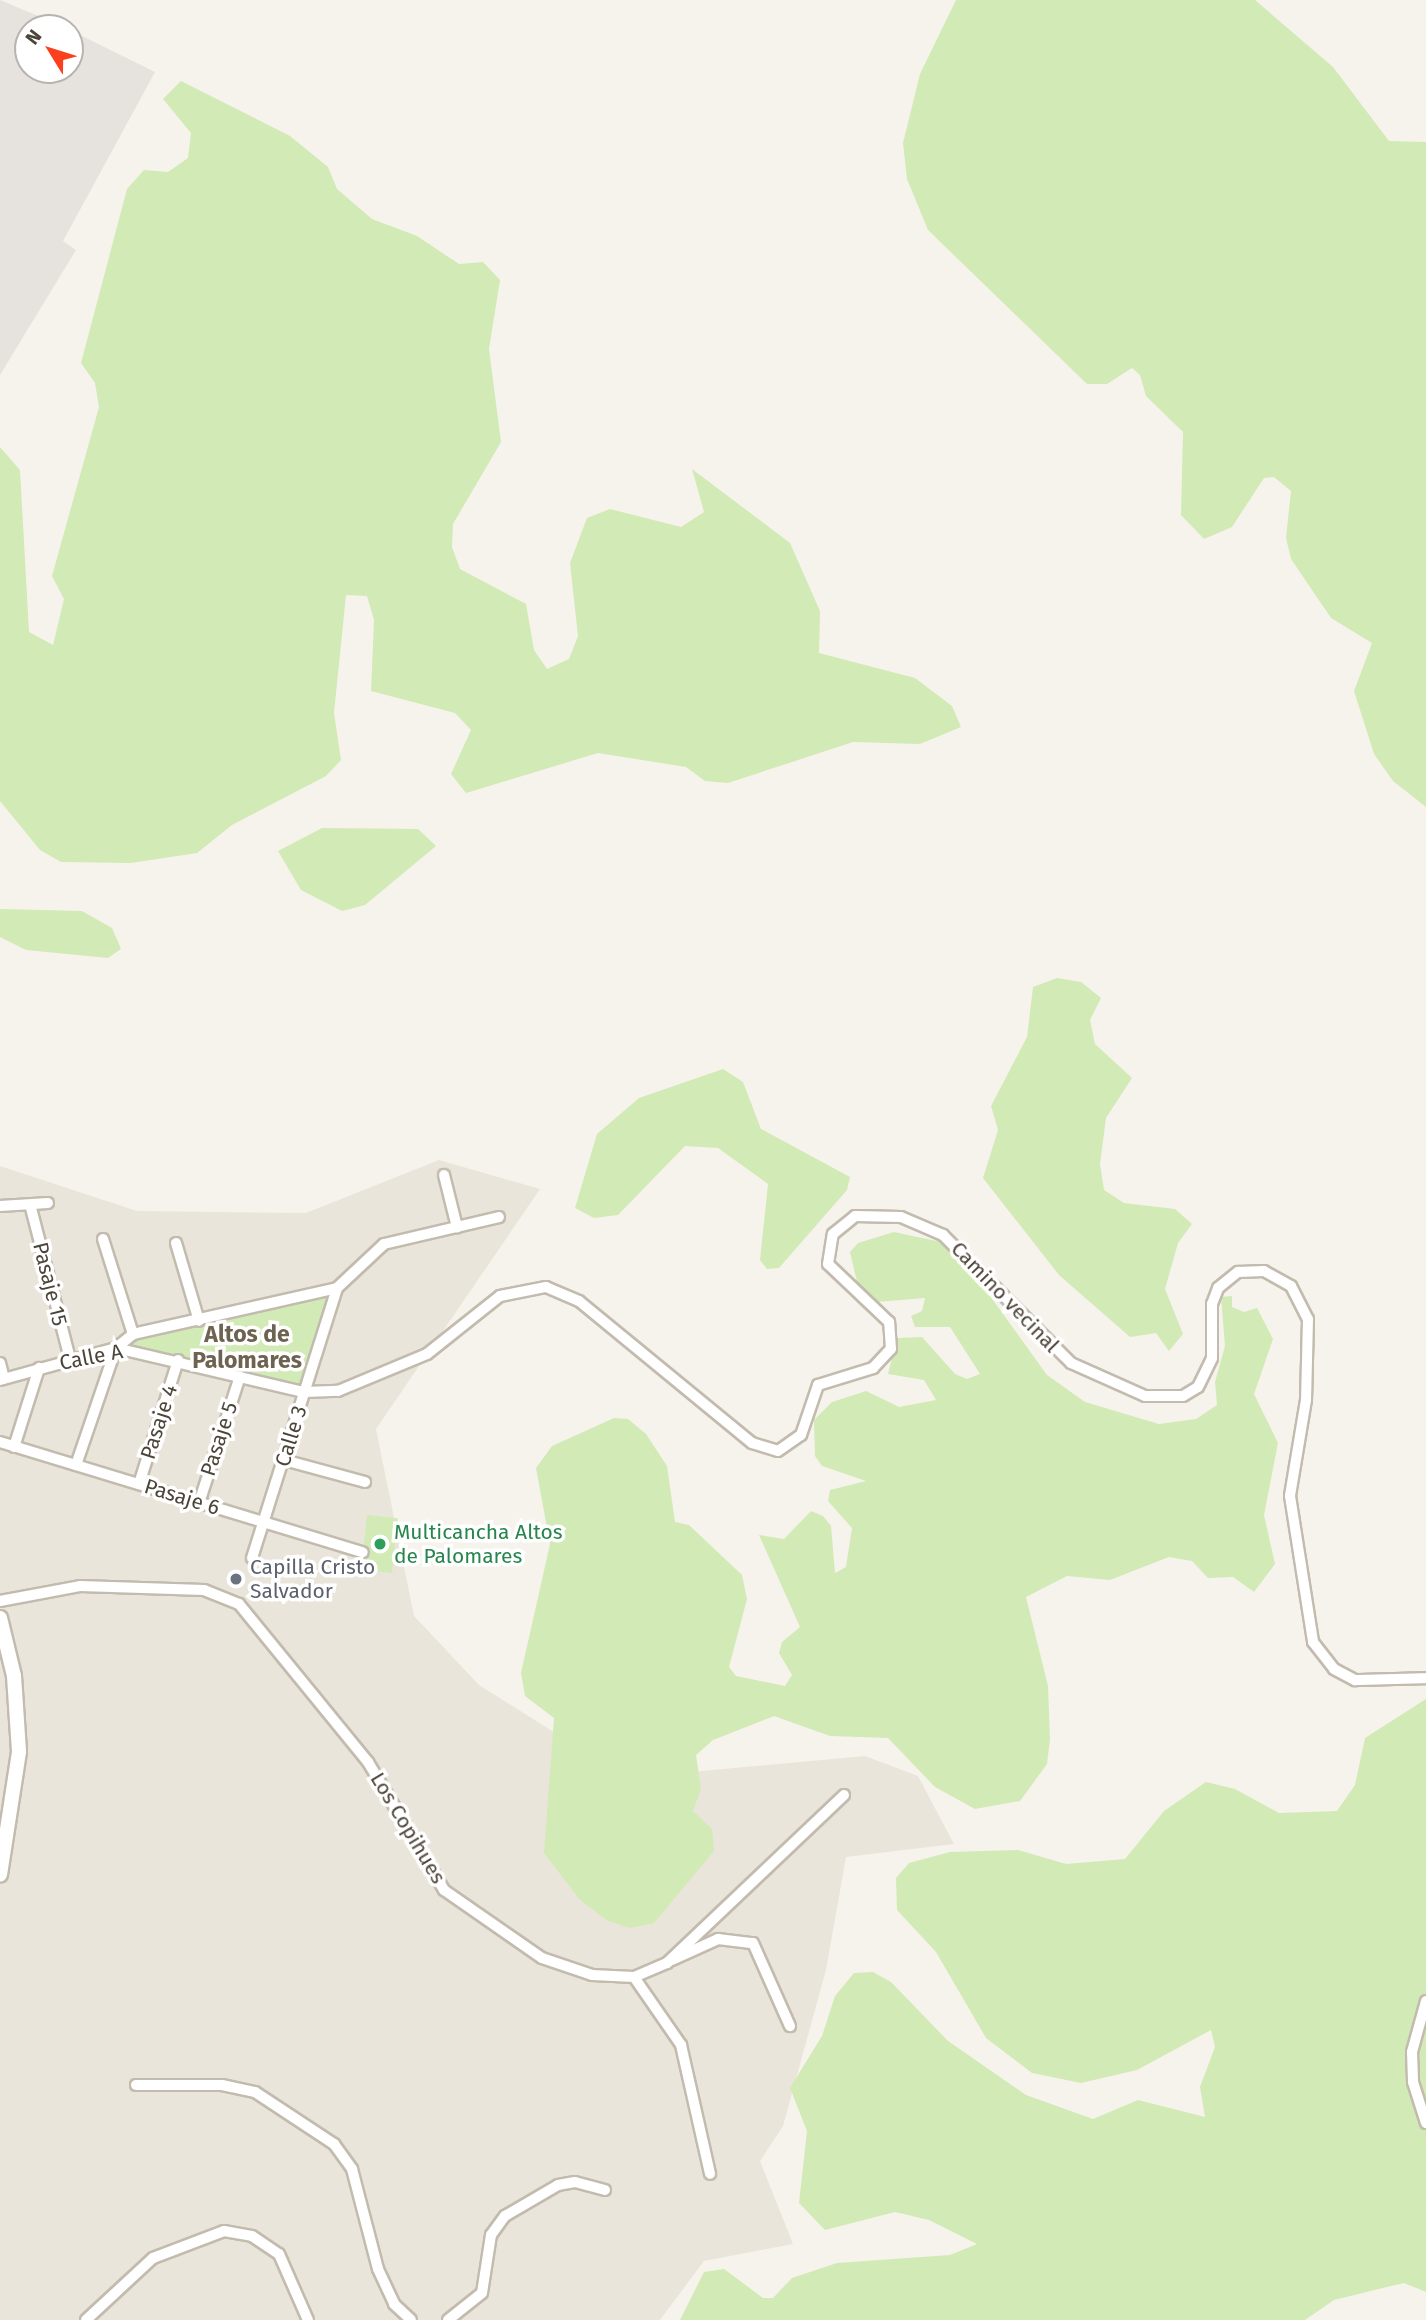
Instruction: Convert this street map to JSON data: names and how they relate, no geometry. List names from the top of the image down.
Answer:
{
  "streets": {
    "street": [
      "Pasaje 15",
      "Camino vecinal",
      "Calle A",
      "Pasaje 4",
      "Calle 3",
      "Pasaje 5",
      "Pasaje 6",
      "Los Copihues"
    ]
  },
  "crossings": [
    ["Pasaje 15", "Calle A"],
    ["Camino vecinal", "Calle A"],
    ["Camino vecinal", "Calle 3"],
    ["Calle A", "Pasaje 4"],
    ["Calle A", "Calle 3"],
    ["Calle A", "Pasaje 5"],
    ["Pasaje 4", "Pasaje 6"],
    ["Calle 3", "Pasaje 6"],
    ["Pasaje 5", "Pasaje 6"]
  ],
  "districts": ["Altos de Palomares"],
  "places": ["Multicancha Altos de Palomares", "Capilla Cristo Salvador"],
  "north": "top left"
}
